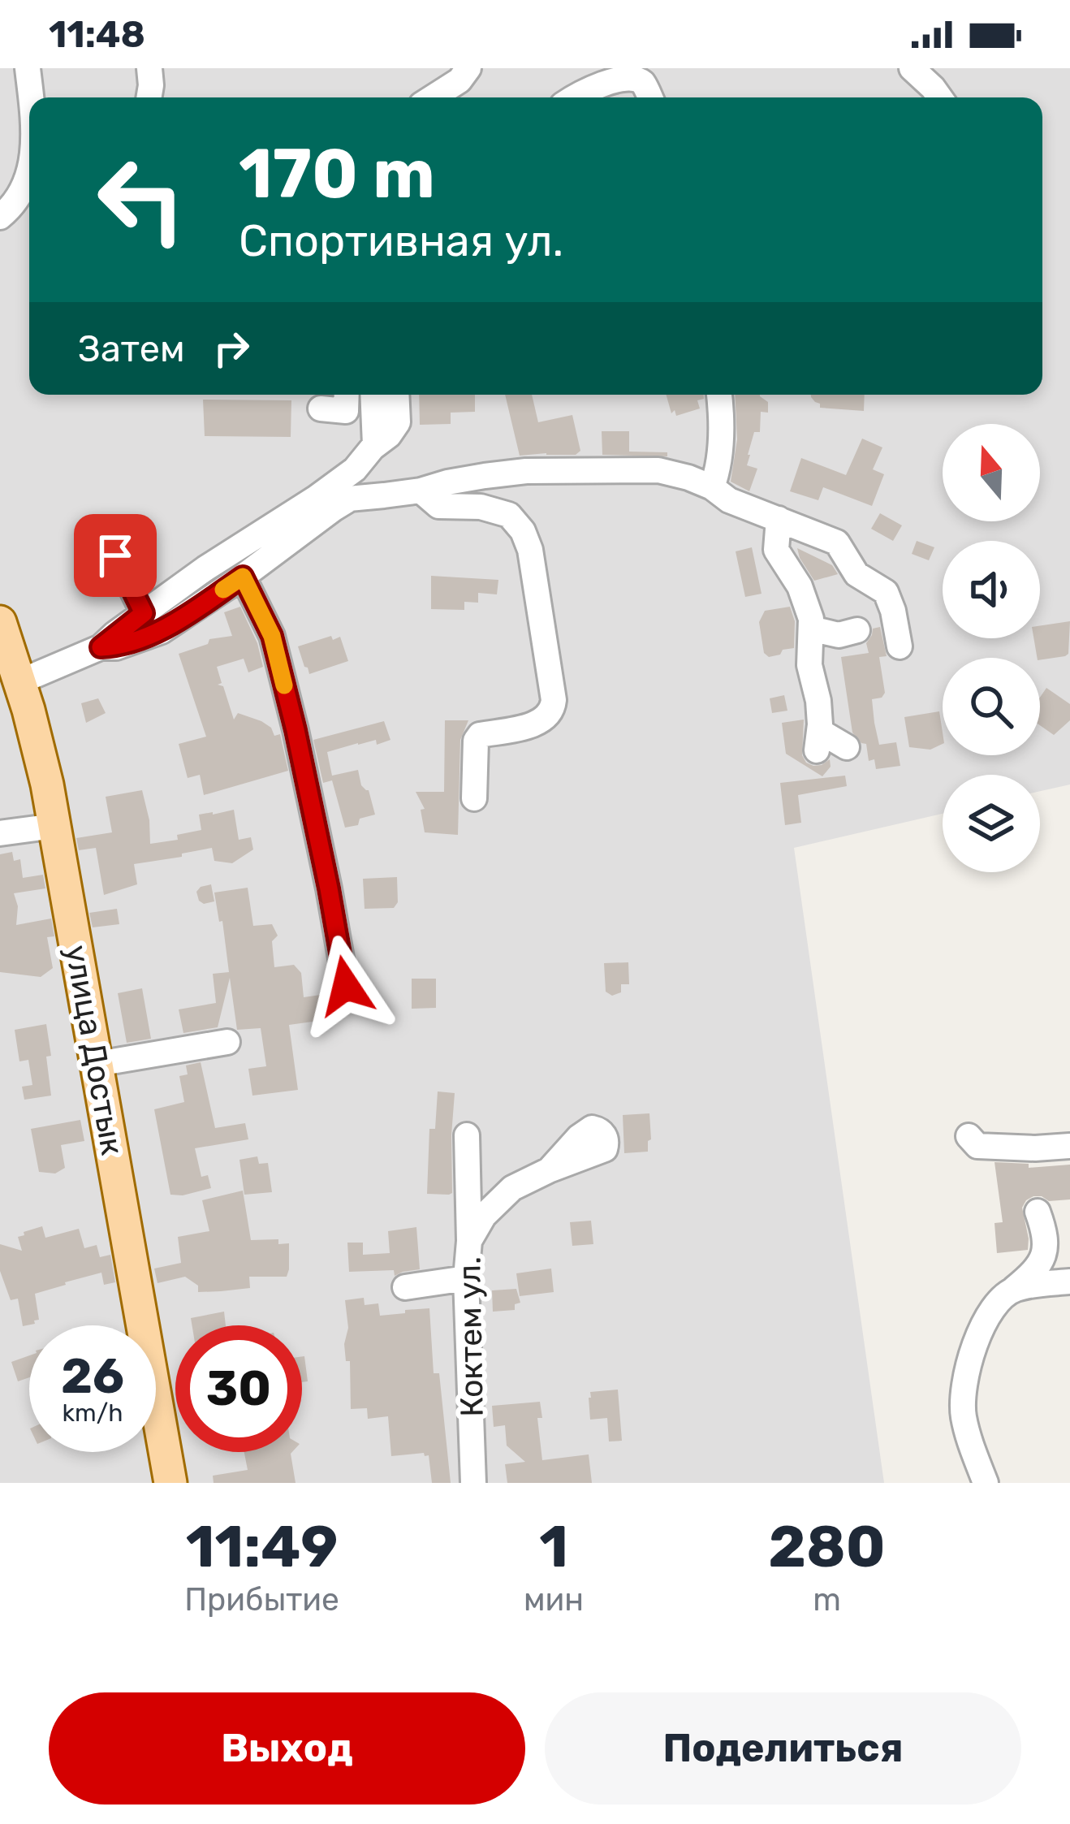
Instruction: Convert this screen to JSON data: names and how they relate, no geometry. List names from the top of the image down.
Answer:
{
  "streets": {
    "main road": ["улица Достык"],
    "street": ["Коктем ул."]
  },
  "north": "top",
  "page": {
    "status": "11:48",
    "turn": ["170 m", "Спортивная ул."],
    "then": "Затем",
    "speed": "26 km/h",
    "limit": "30",
    "eta": [
      "11:49",
      "Прибытие",
      "1",
      "мин",
      "280",
      "m"
    ],
    "buttons": ["Выход", "Поделиться"]
  }
}
